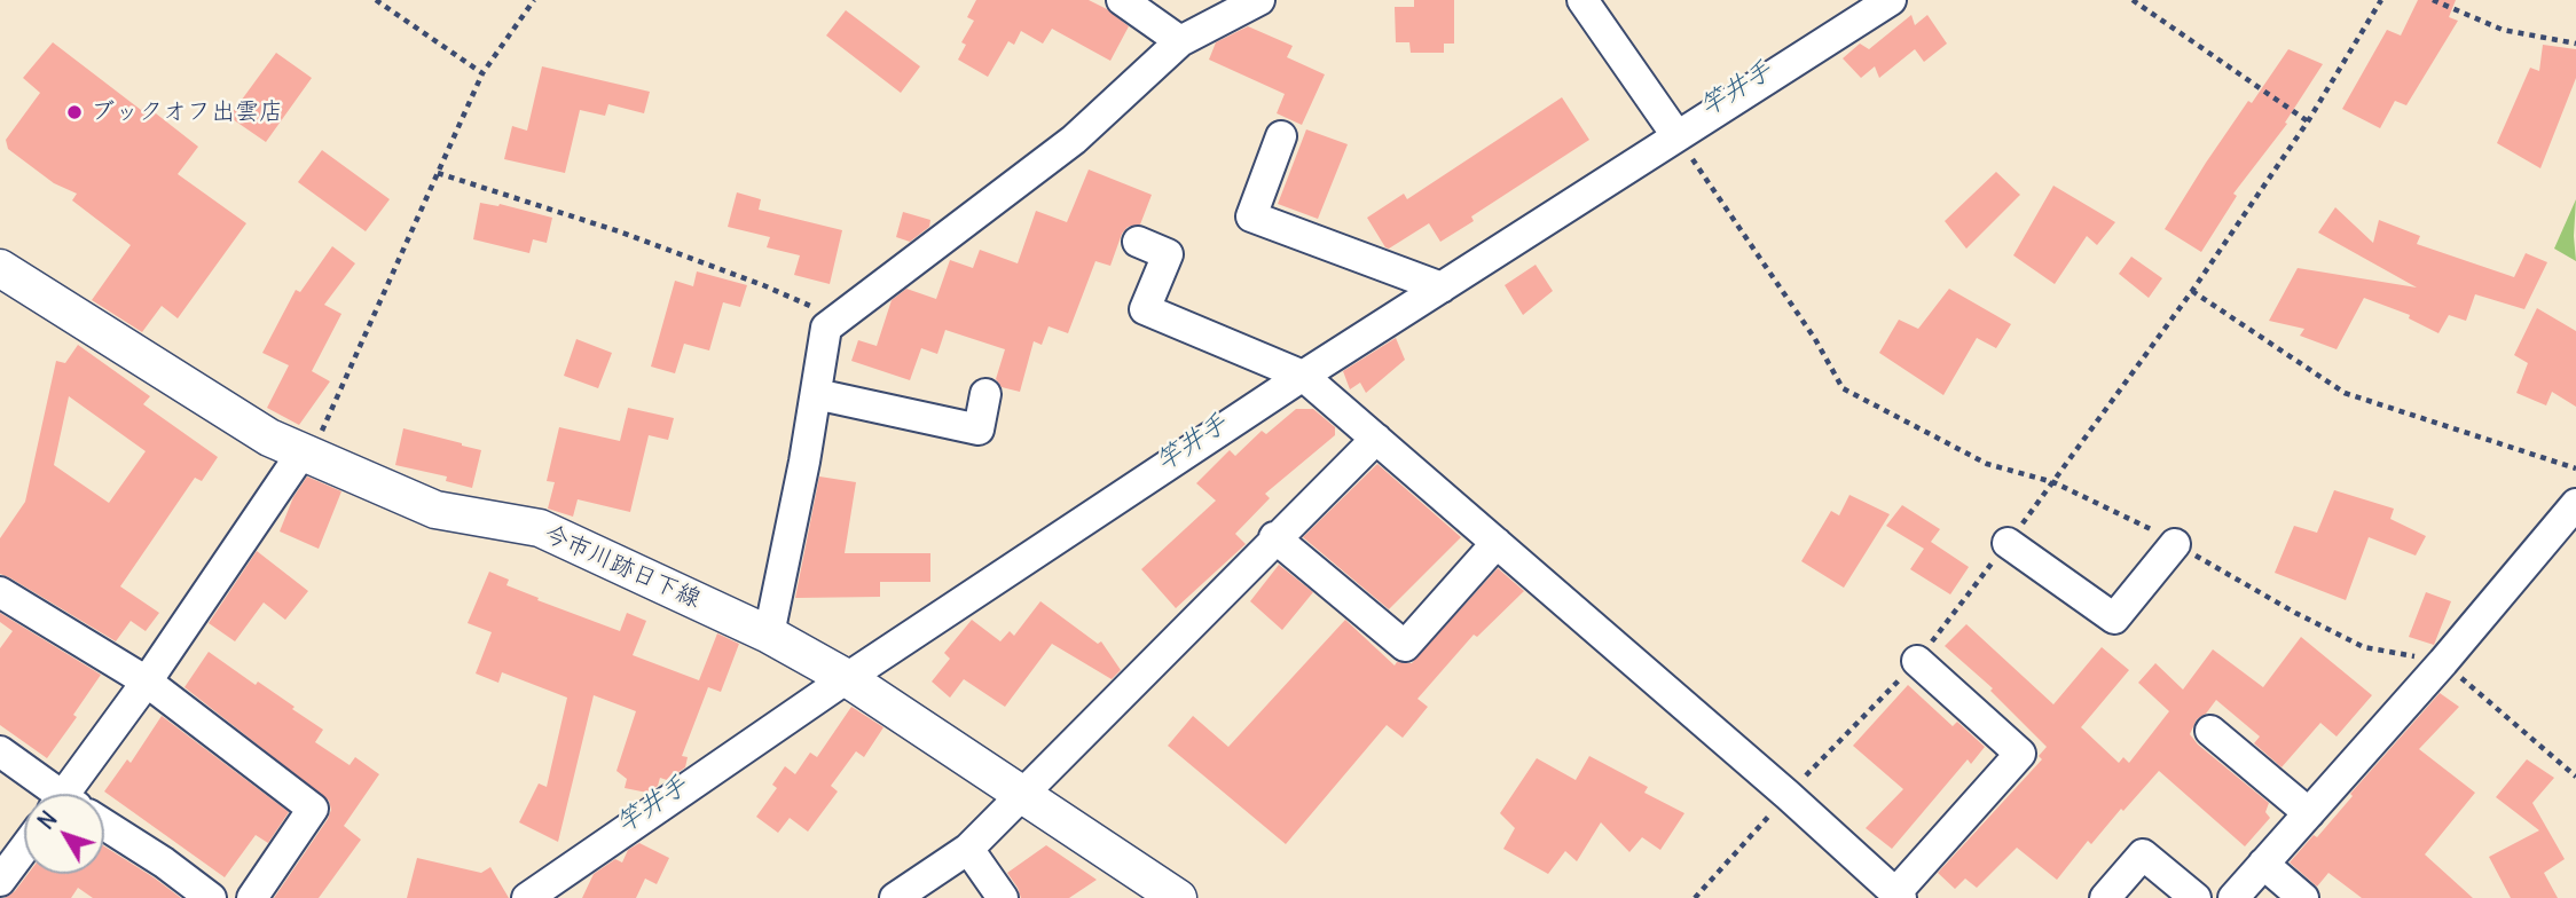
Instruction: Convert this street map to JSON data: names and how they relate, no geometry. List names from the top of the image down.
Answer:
{
  "streets": {
    "street": ["今市川跡日下線"]
  },
  "water": ["竿井手"],
  "places": ["ブックオフ出雲店"],
  "north": "top left"
}
